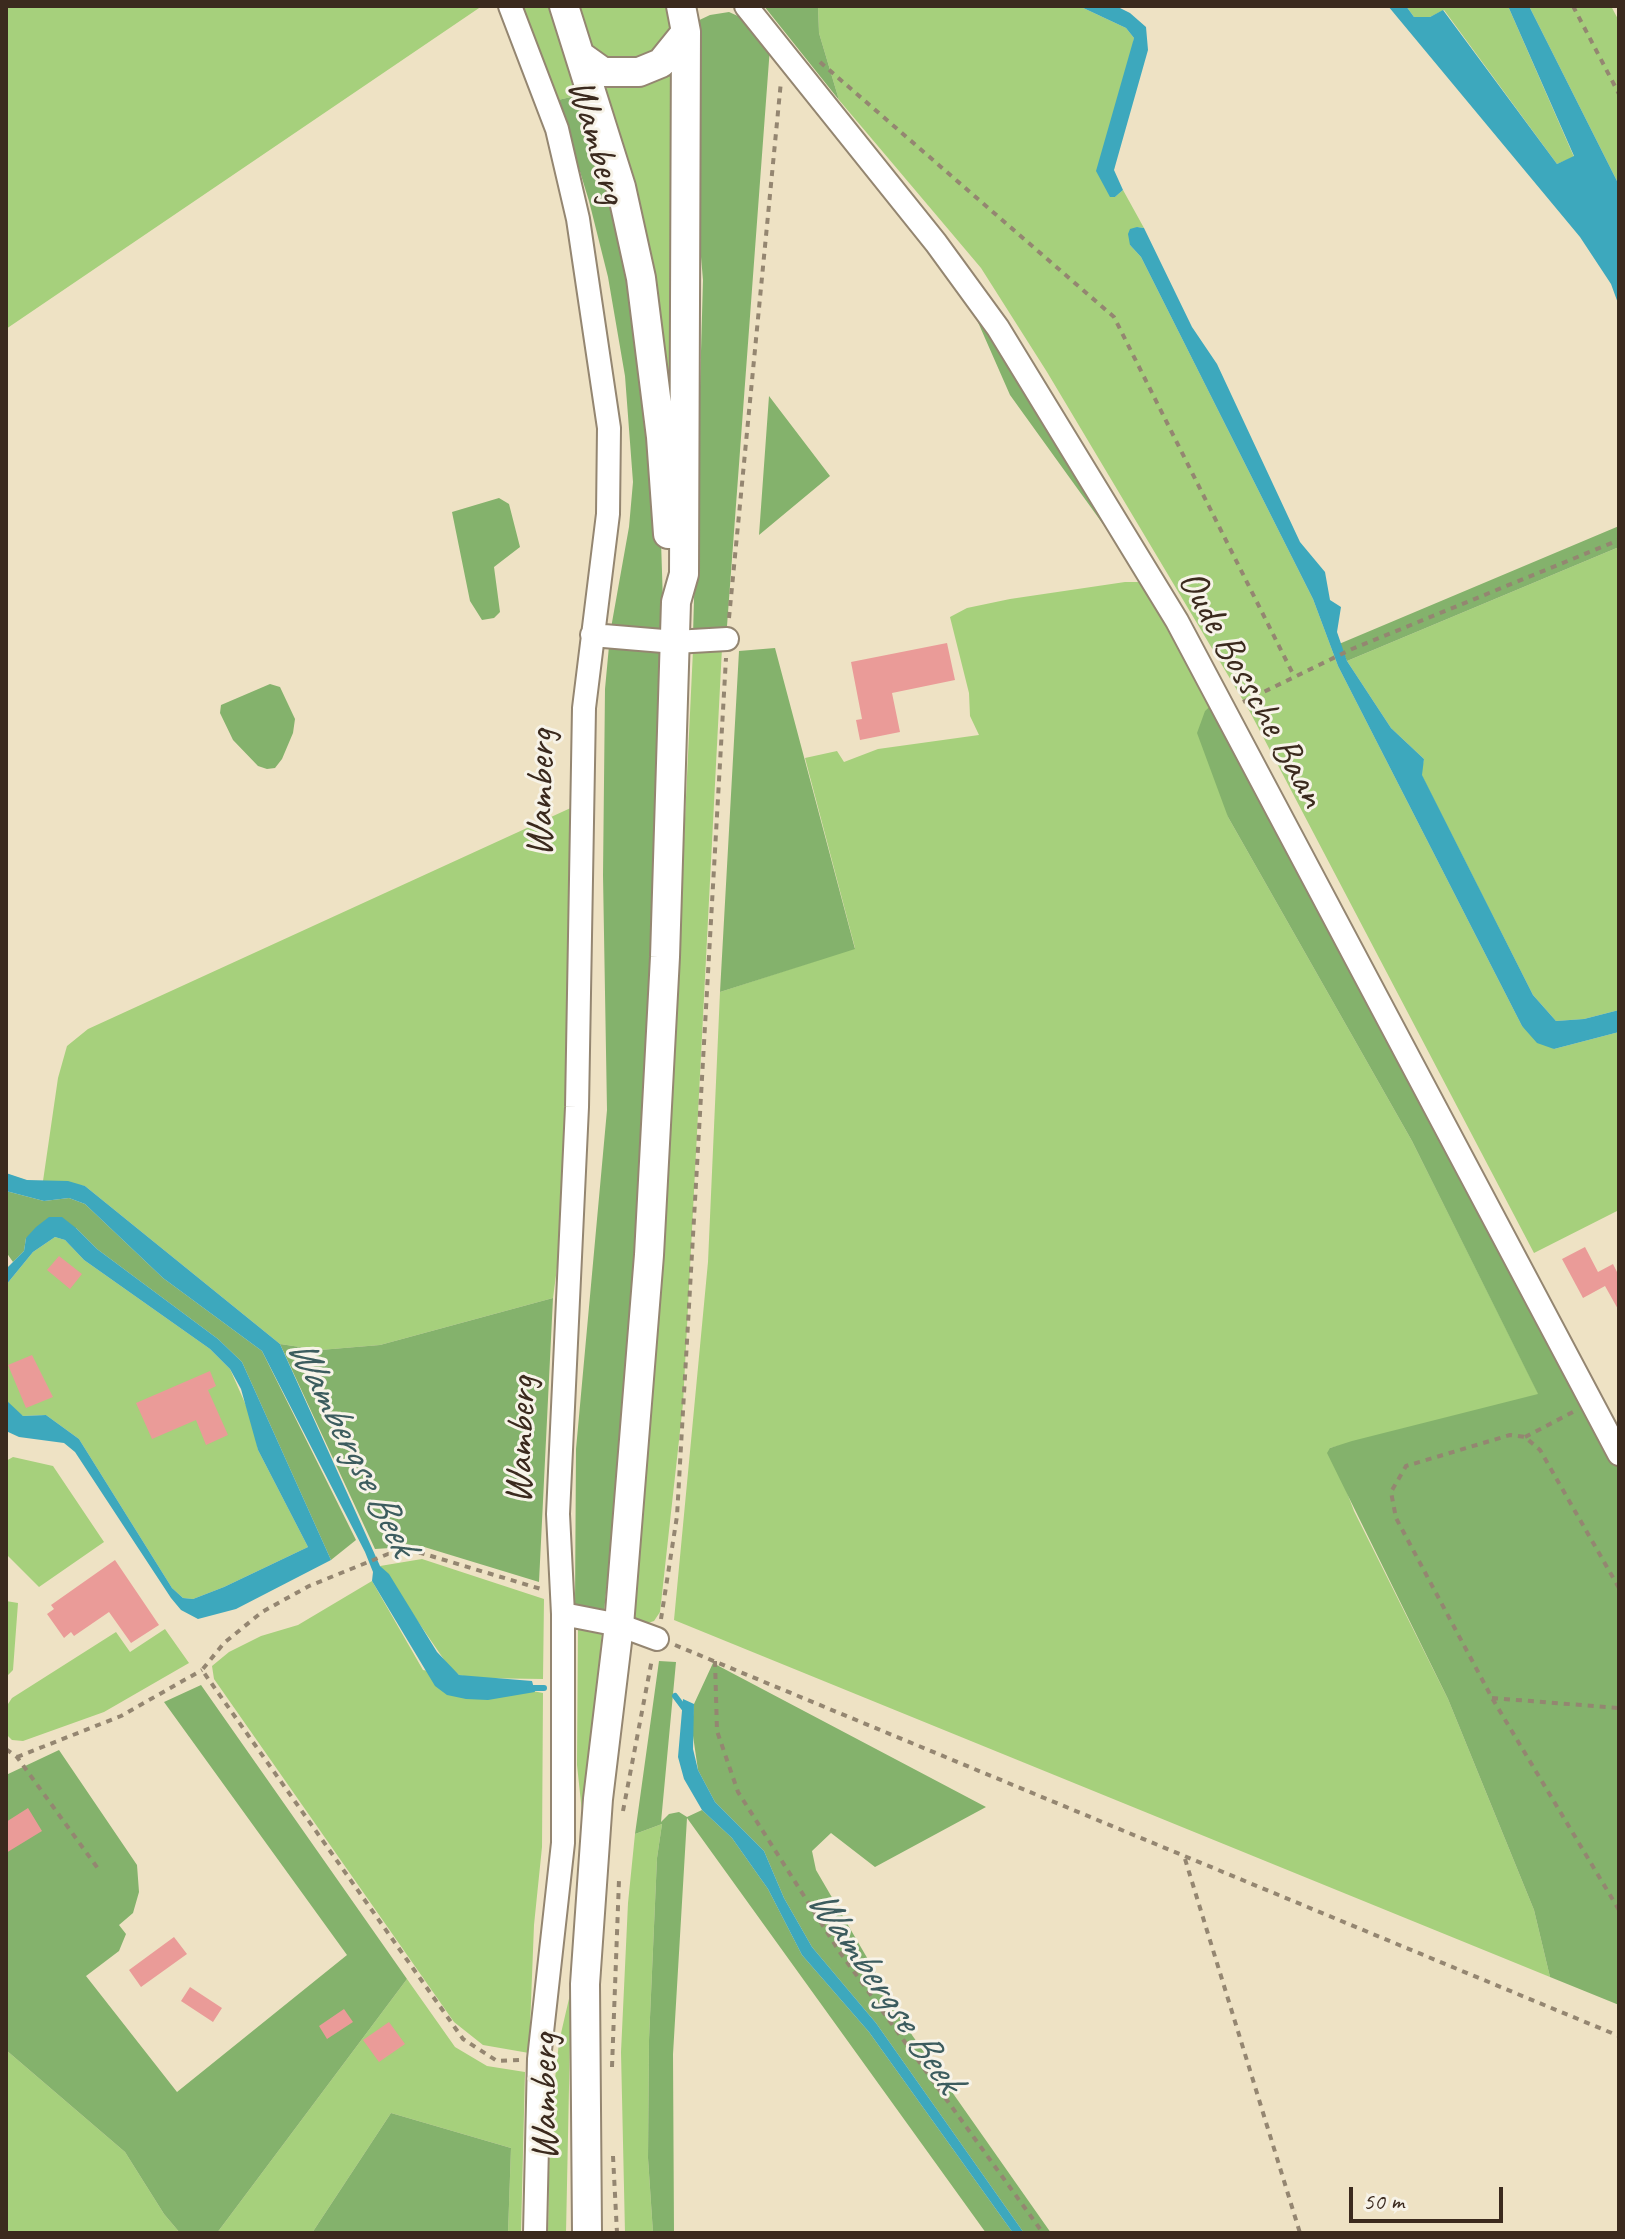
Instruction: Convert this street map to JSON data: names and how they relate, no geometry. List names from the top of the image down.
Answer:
{
  "streets": {
    "main road": ["Wamberg"],
    "street": ["Oude Bossche Baan"]
  },
  "water": ["Wambergse Beek"],
  "scale_bar": "50 m"
}
